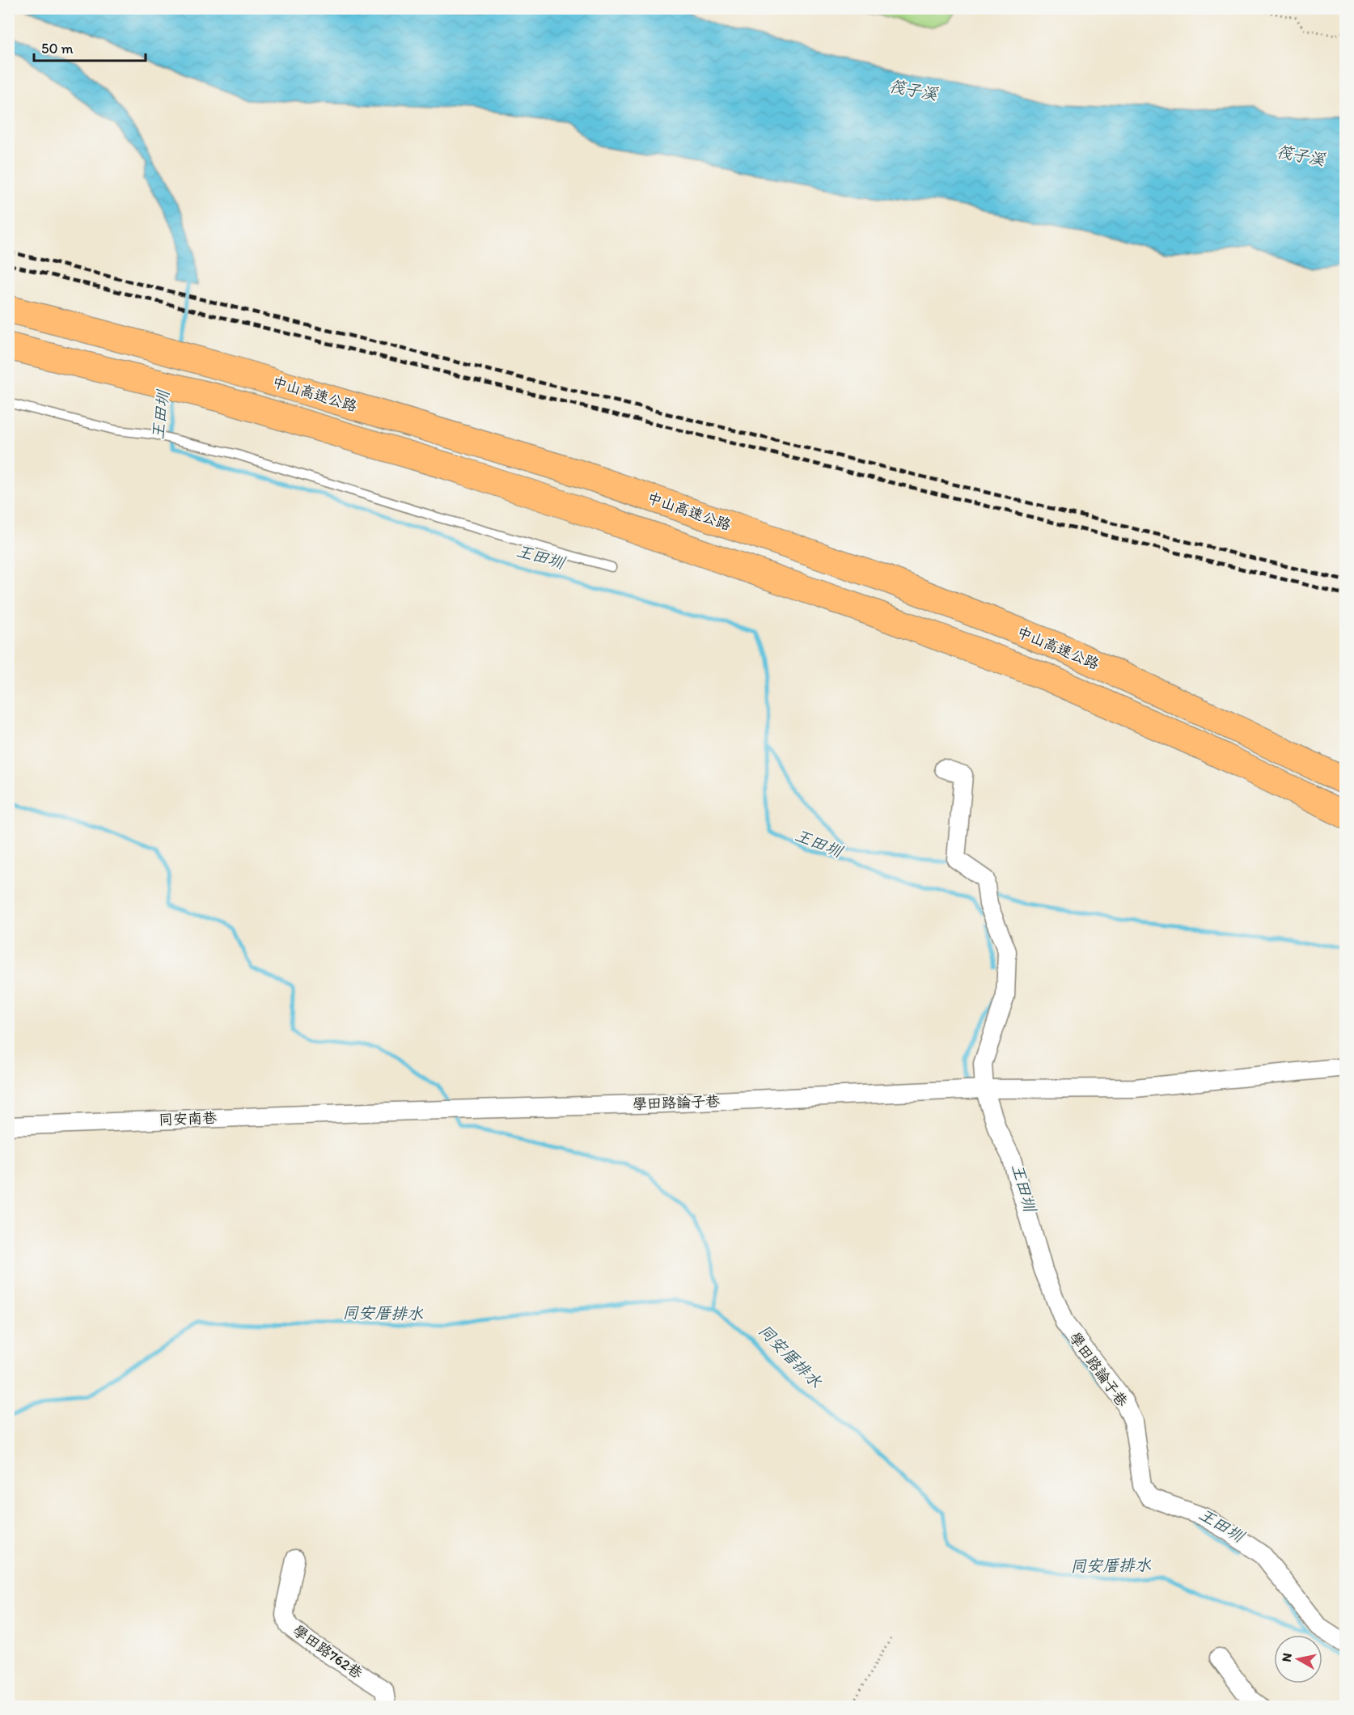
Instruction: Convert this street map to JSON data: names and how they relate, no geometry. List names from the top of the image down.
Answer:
{
  "streets": {
    "highway": ["中山高速公路"],
    "street": ["學田路論子巷", "同安南巷", "學田路762巷"]
  },
  "crossings": [
    ["學田路論子巷", "同安南巷"]
  ],
  "water": ["筏子溪", "王田圳", "同安厝排水"],
  "scale_bar": "50 m",
  "north": "left"
}
